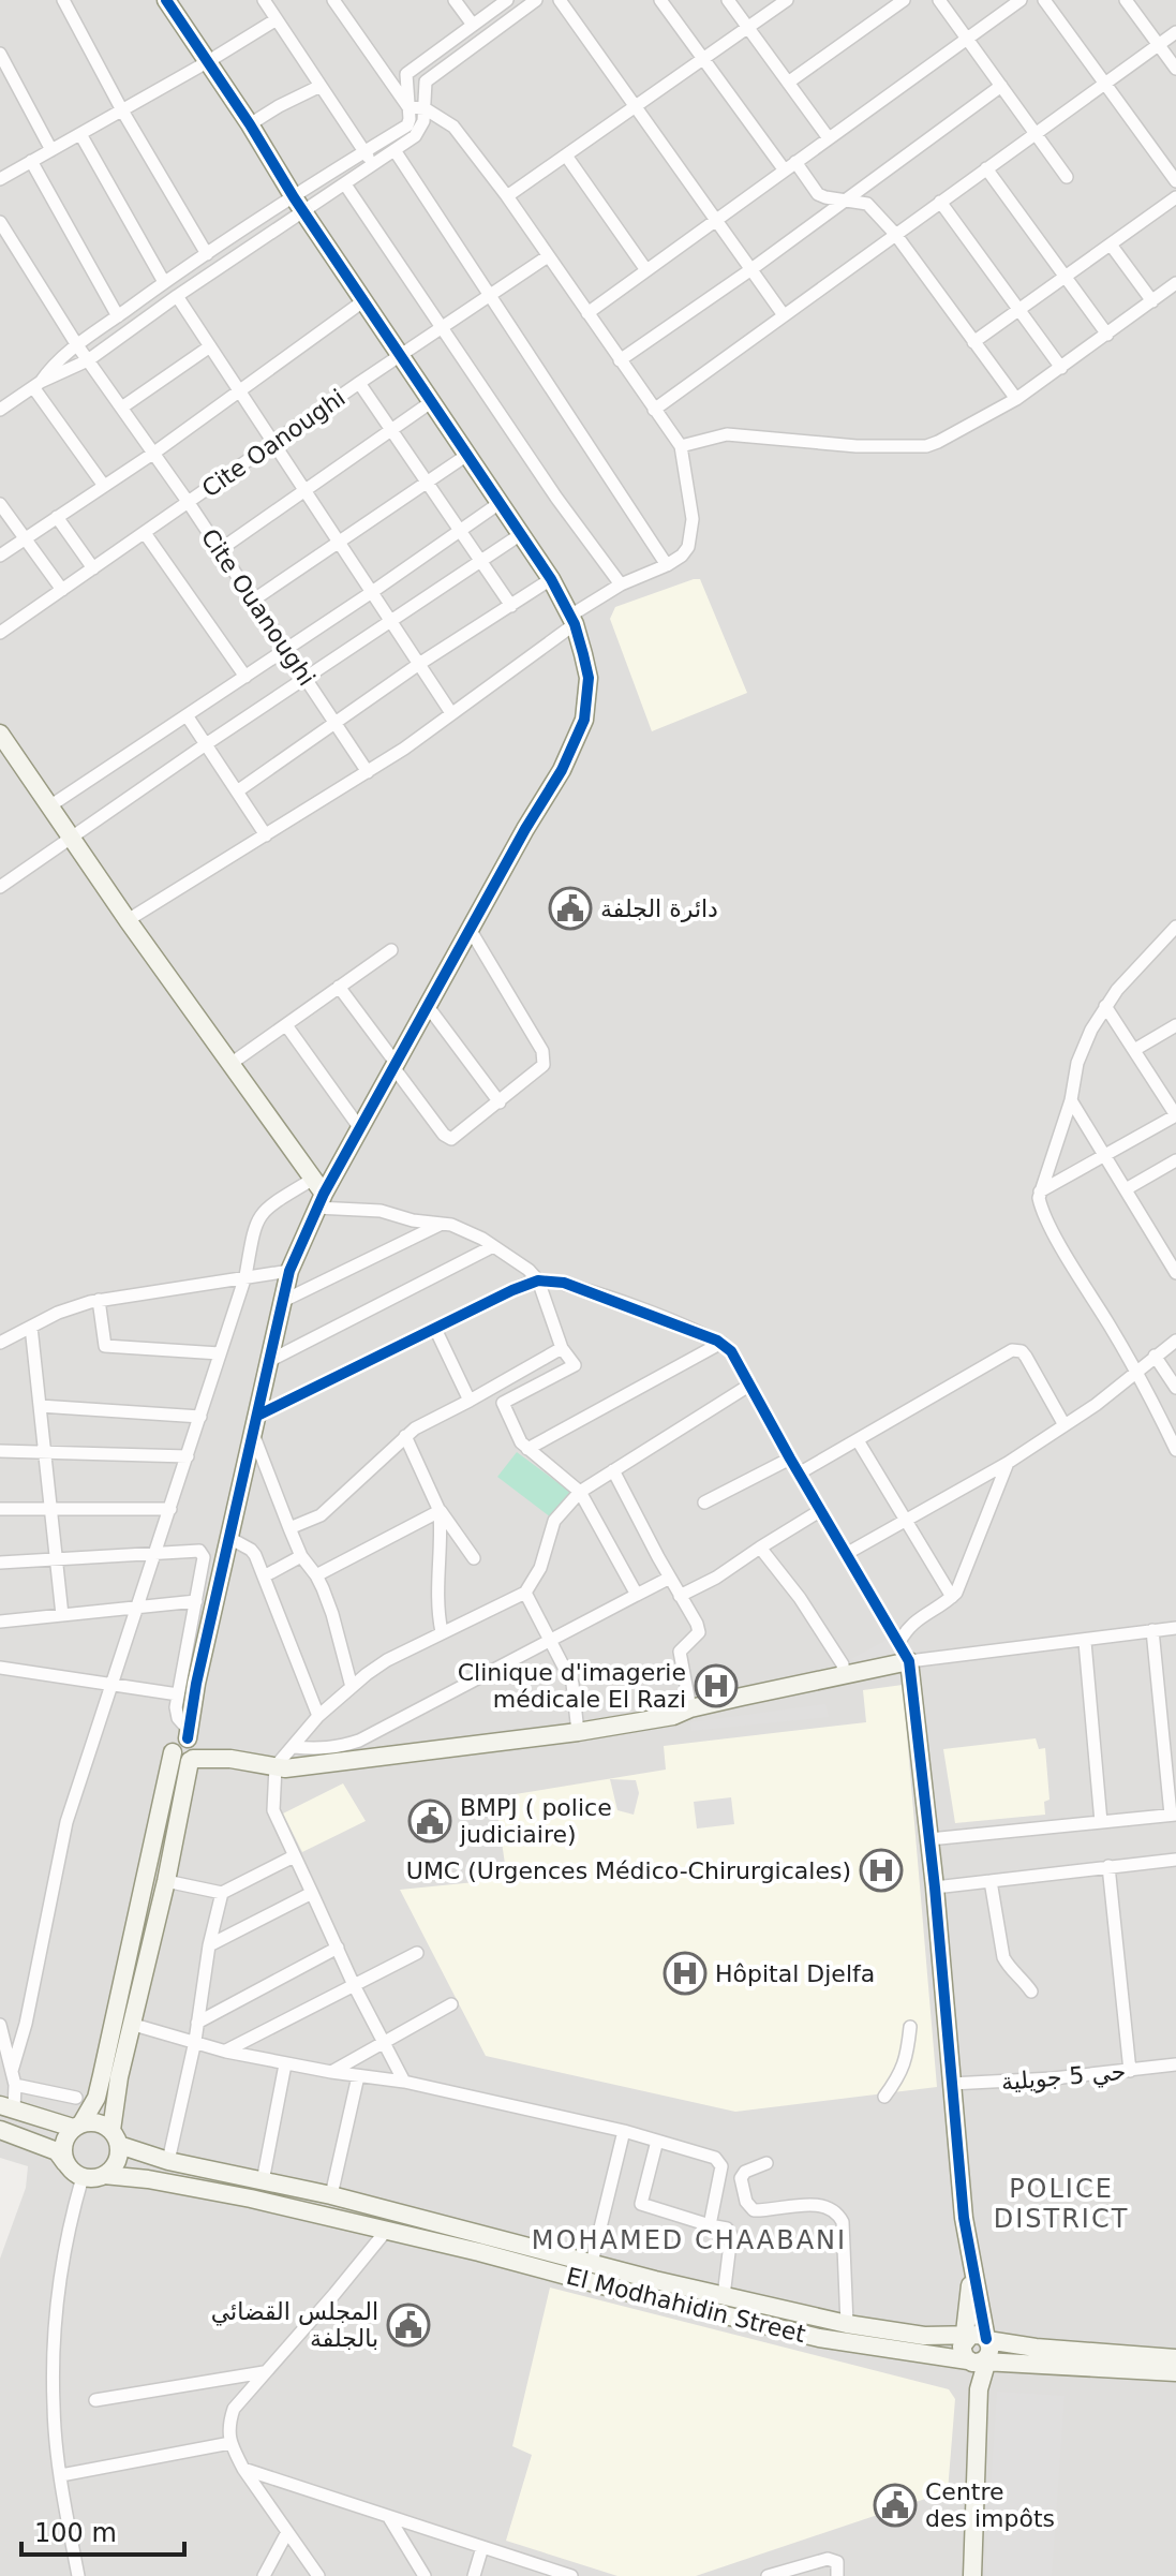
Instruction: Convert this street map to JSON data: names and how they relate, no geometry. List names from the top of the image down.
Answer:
{
  "streets": {
    "street": [
      "Cite Oanoughi",
      "Cite Ouanoughi",
      "حي 5 جويلية",
      "El Modhahidin Street"
    ]
  },
  "crossings": [
    ["Cite Oanoughi", "Cite Ouanoughi"]
  ],
  "districts": ["POLICE DISTRICT", "MOHAMED CHAABANI"],
  "places": {
    "public building": [
      "دائرة الجلفة",
      "BMPJ ( police judiciaire)",
      "المجلس القضائي بالجلفة",
      "Centre des impôts"
    ],
    "hospital": ["Clinique d'imagerie médicale El Razi", "UMC (Urgences Médico-Chirurgicales)", "Hôpital Djelfa"]
  },
  "scale_bar": "100 m"
}
